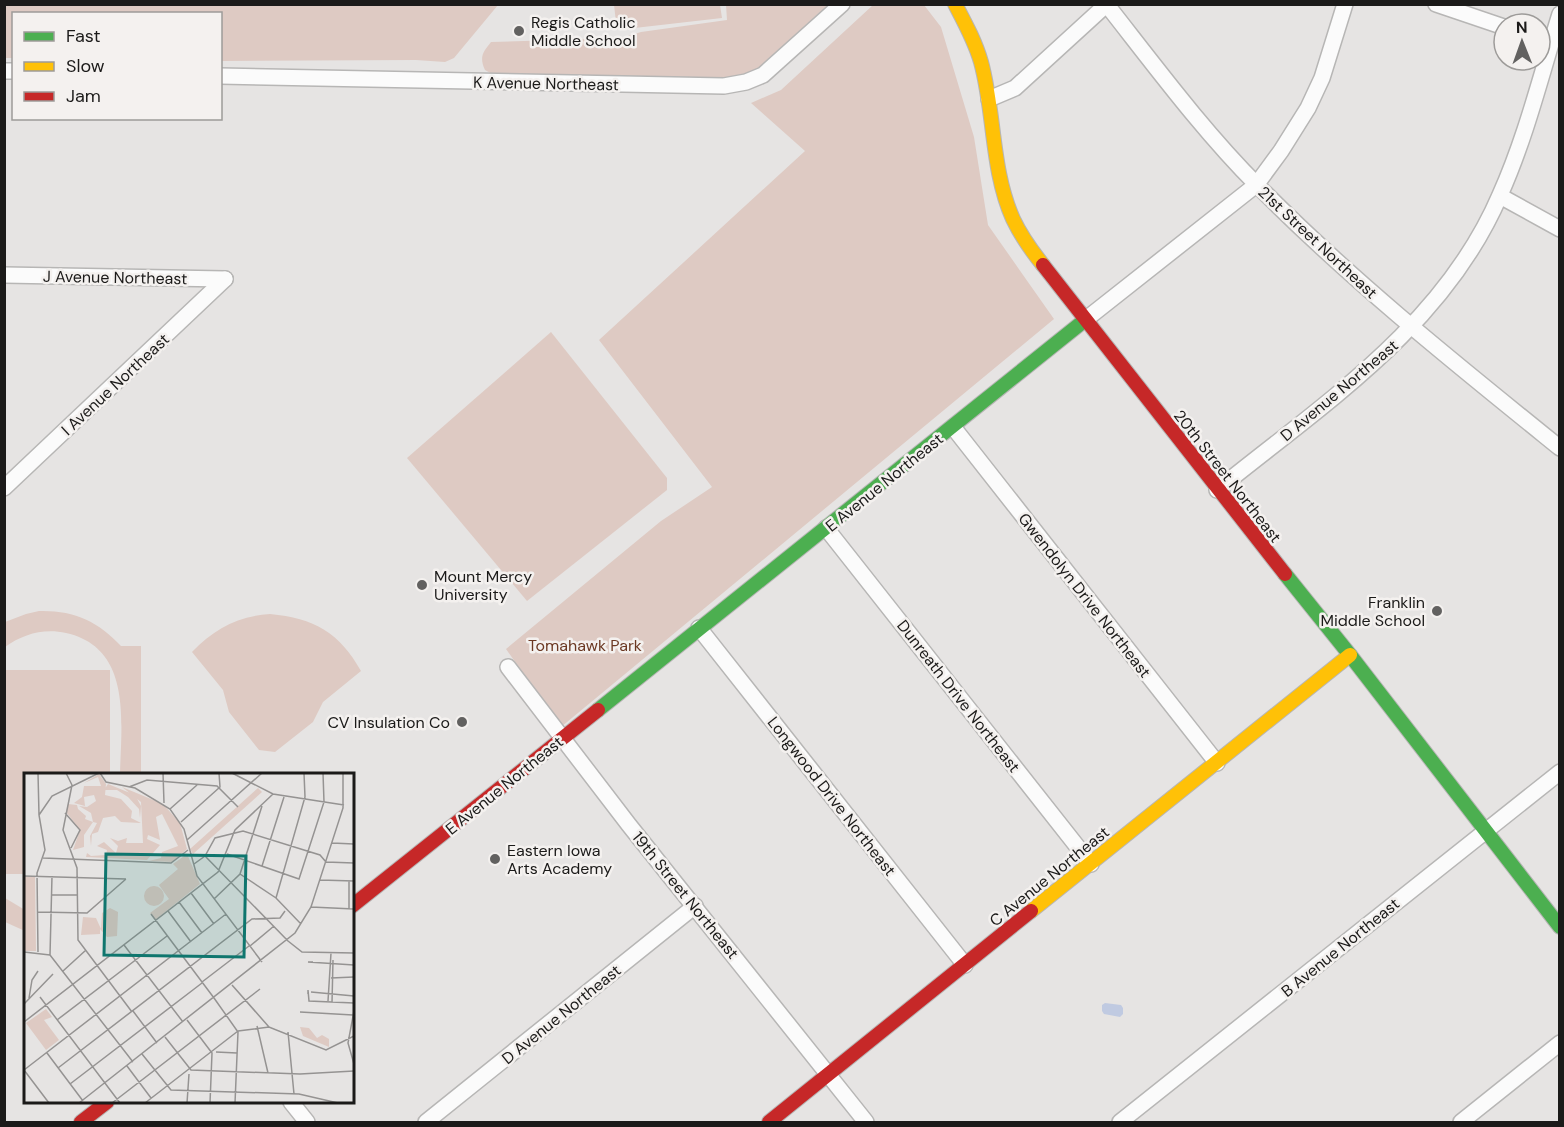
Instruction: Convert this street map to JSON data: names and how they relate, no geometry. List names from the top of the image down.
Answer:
{
  "streets": {
    "street": [
      "K Avenue Northeast",
      "21st Street Northeast",
      "J Avenue Northeast",
      "I Avenue Northeast",
      "D Avenue Northeast",
      "20th Street Northeast",
      "E Avenue Northeast",
      "Gwendolyn Drive Northeast",
      "Dunreath Drive Northeast",
      "Longwood Drive Northeast",
      "C Avenue Northeast",
      "19th Street Northeast",
      "B Avenue Northeast"
    ]
  },
  "crossings": [
    ["21st Street Northeast", "D Avenue Northeast"],
    ["21st Street Northeast", "E Avenue Northeast"],
    ["J Avenue Northeast", "I Avenue Northeast"],
    ["D Avenue Northeast", "20th Street Northeast"],
    ["D Avenue Northeast", "19th Street Northeast"],
    ["20th Street Northeast", "E Avenue Northeast"],
    ["20th Street Northeast", "C Avenue Northeast"],
    ["20th Street Northeast", "B Avenue Northeast"],
    ["E Avenue Northeast", "Gwendolyn Drive Northeast"],
    ["E Avenue Northeast", "Dunreath Drive Northeast"],
    ["E Avenue Northeast", "Longwood Drive Northeast"],
    ["E Avenue Northeast", "19th Street Northeast"],
    ["Gwendolyn Drive Northeast", "C Avenue Northeast"],
    ["Dunreath Drive Northeast", "C Avenue Northeast"],
    ["Longwood Drive Northeast", "C Avenue Northeast"],
    ["C Avenue Northeast", "19th Street Northeast"]
  ],
  "parks": ["Tomahawk Park"],
  "places": [
    "Regis Catholic Middle School",
    "Mount Mercy University",
    "Franklin Middle School",
    "CV Insulation Co",
    "Eastern Iowa Arts Academy"
  ],
  "legend": ["Fast", "Slow", "Jam"],
  "north": "top"
}
